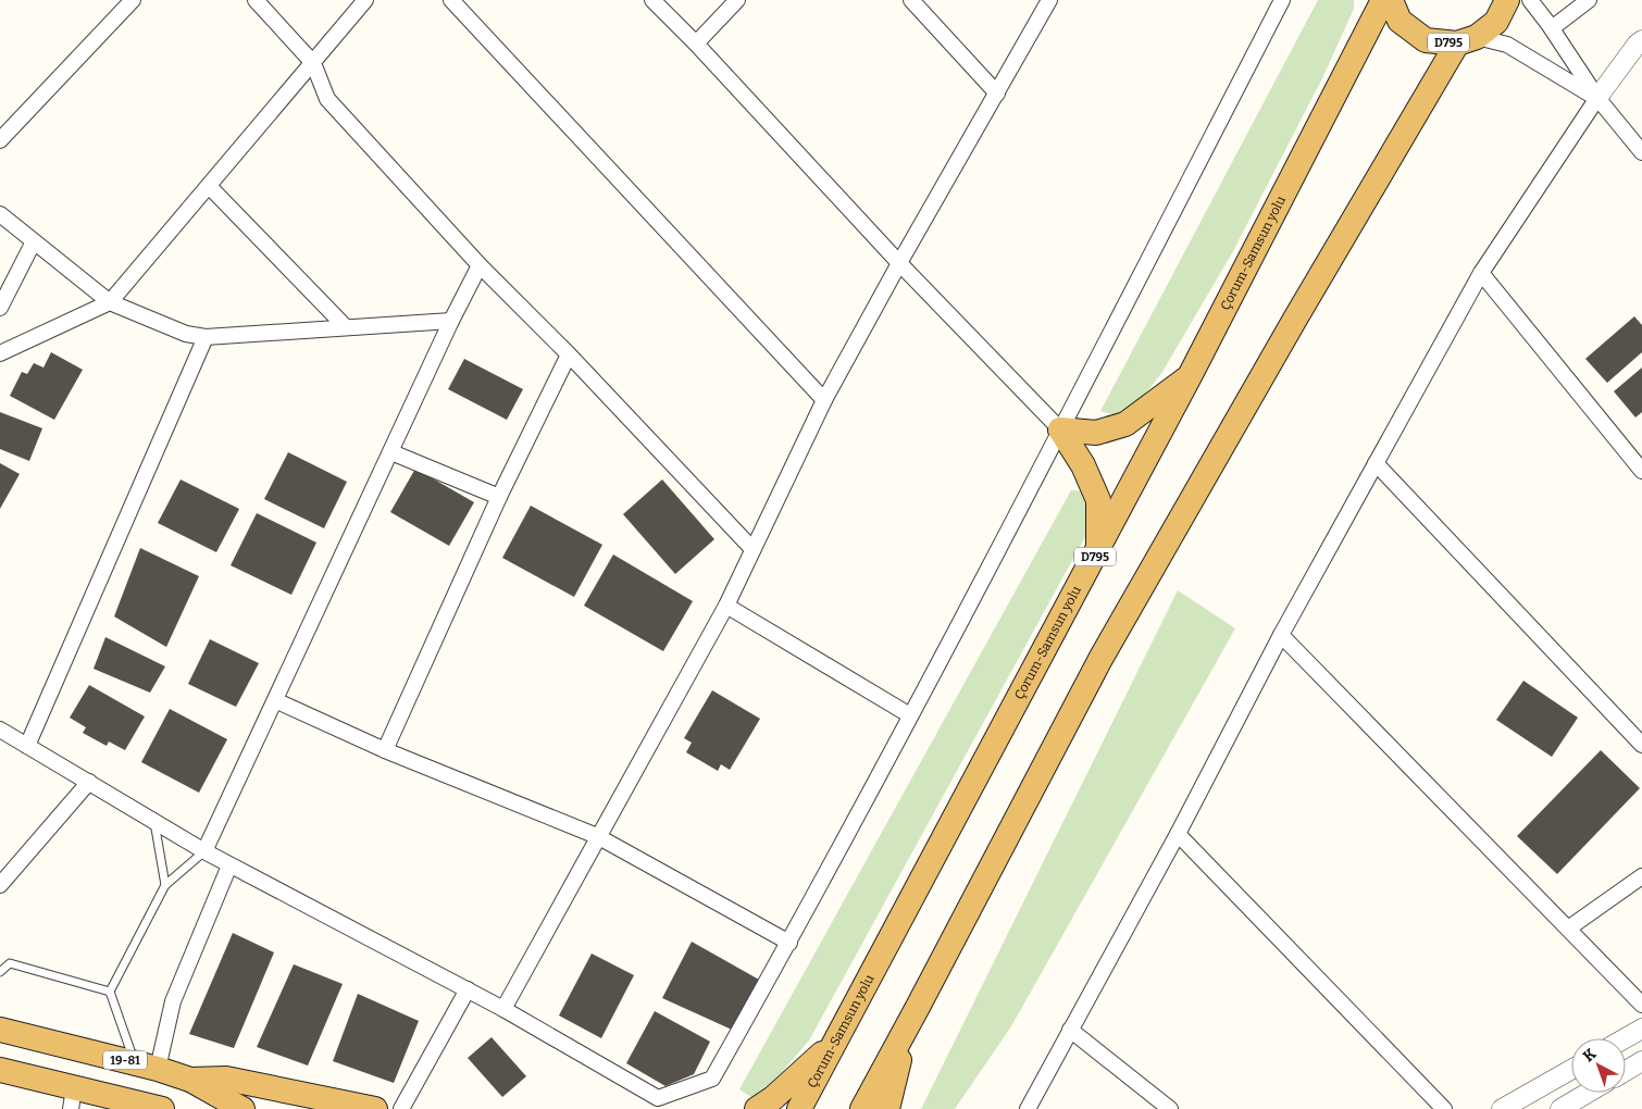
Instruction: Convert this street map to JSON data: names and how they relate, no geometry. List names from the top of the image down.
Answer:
{
  "streets": {
    "highway": ["D795", "Çorum-Samsun yolu", "19-81"]
  },
  "north": "top left"
}
